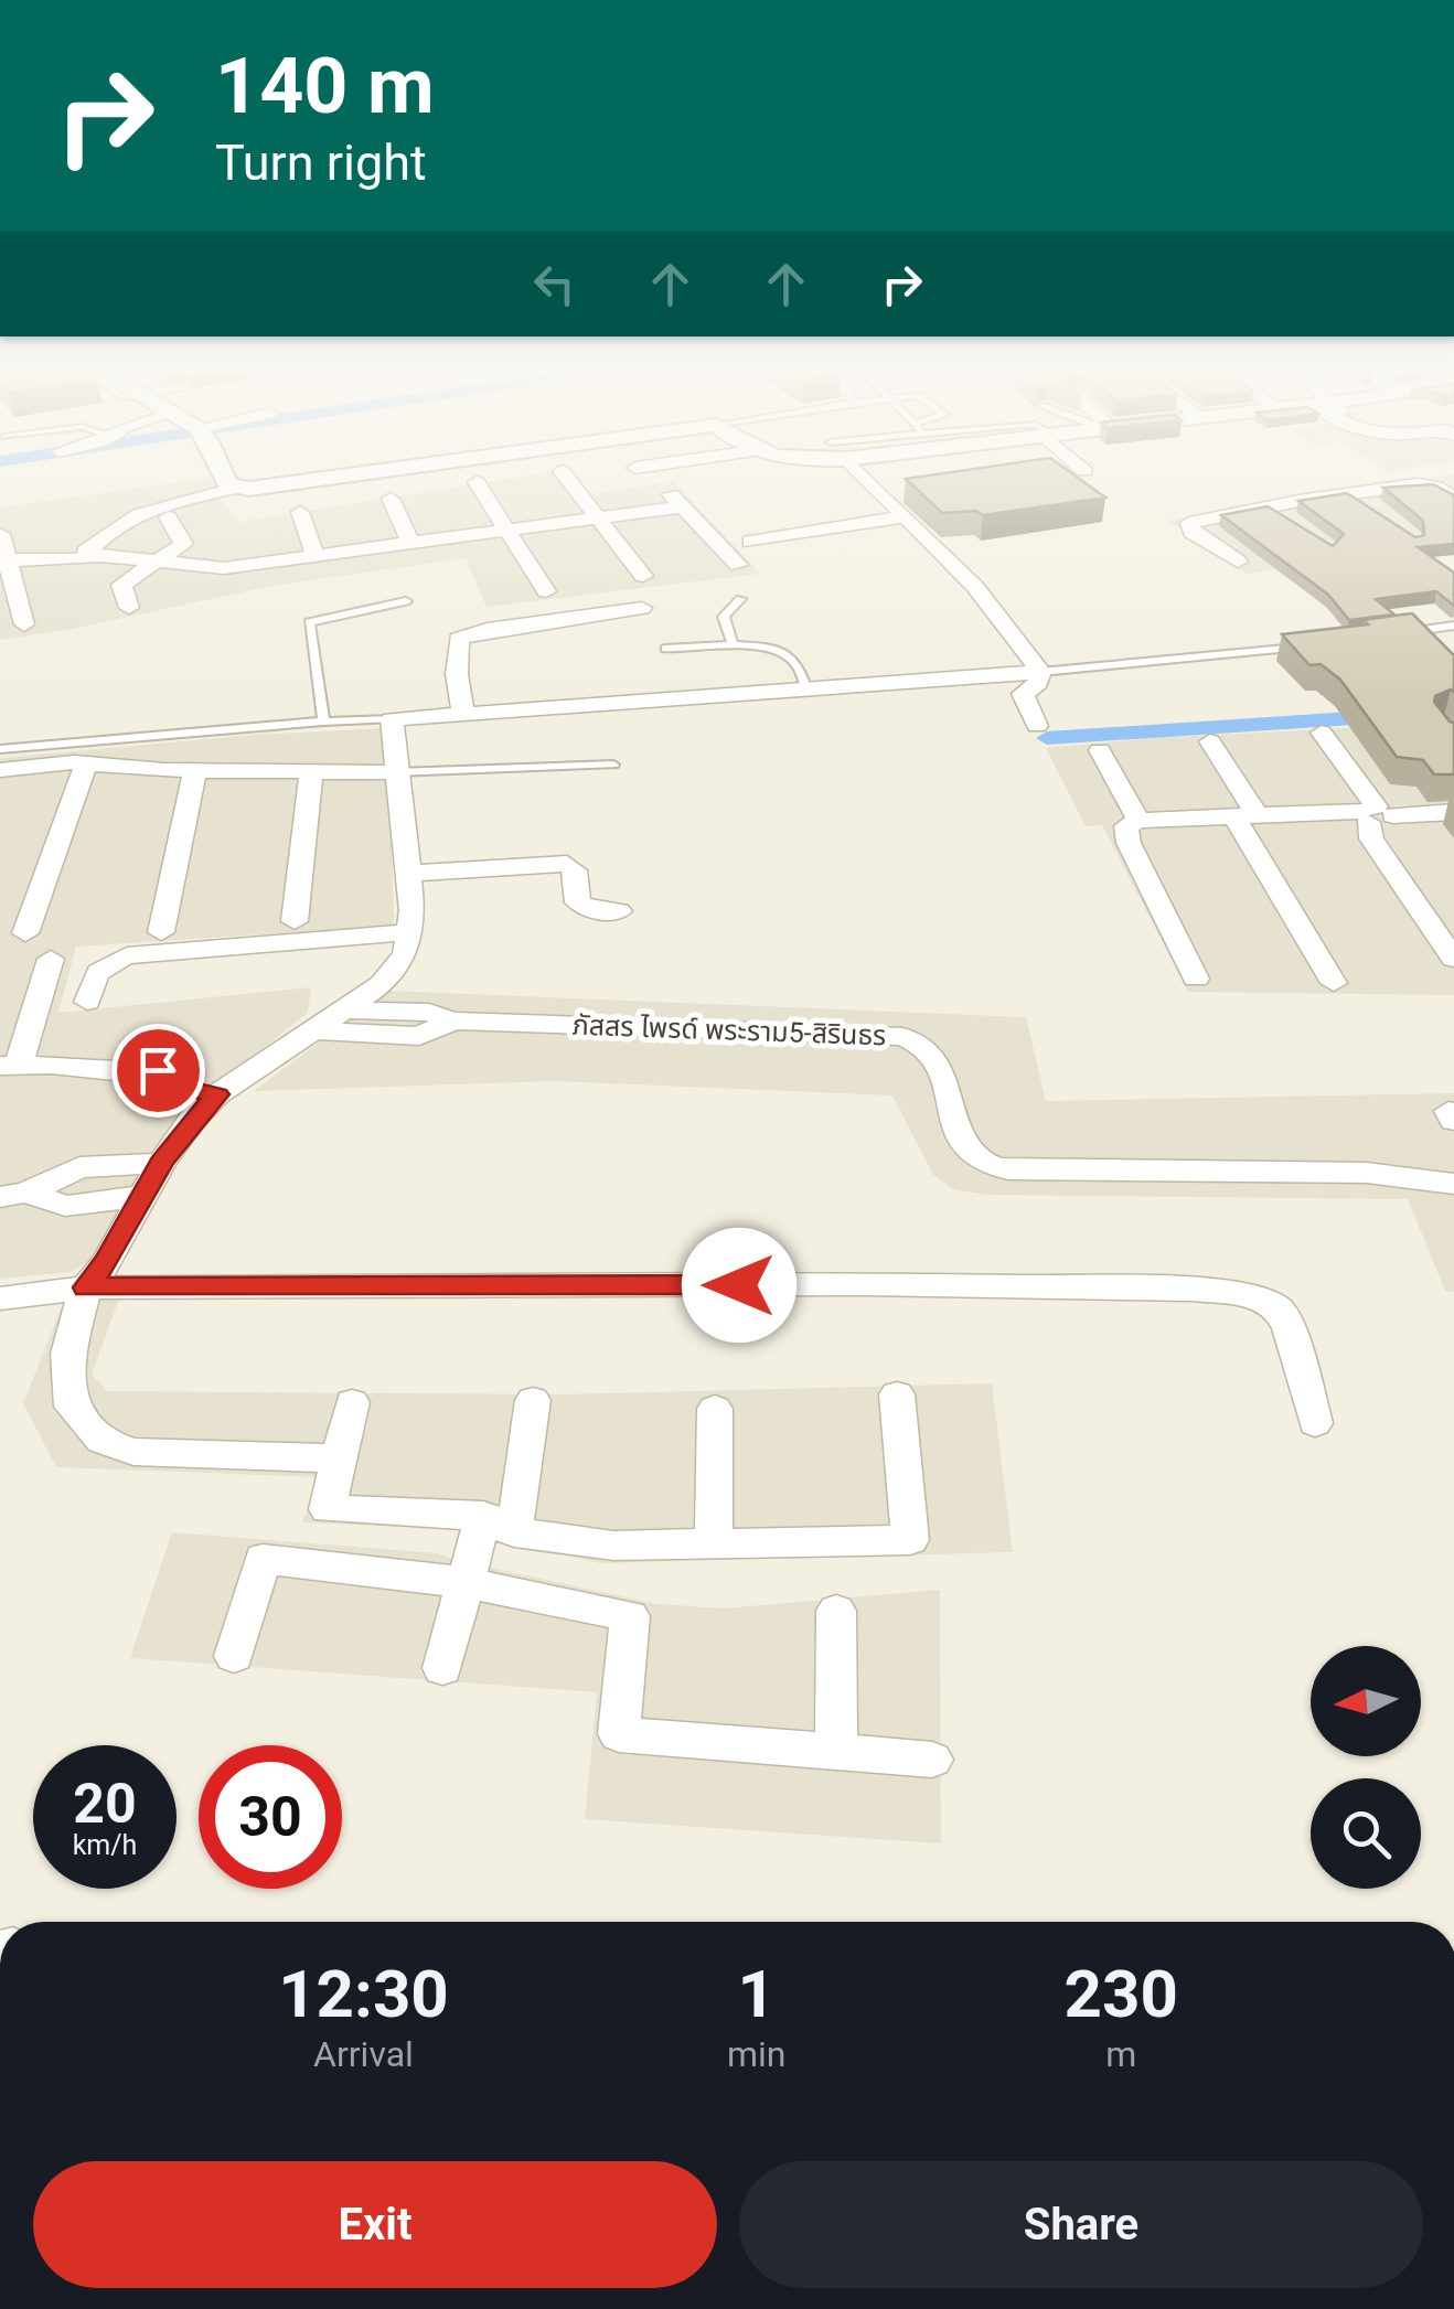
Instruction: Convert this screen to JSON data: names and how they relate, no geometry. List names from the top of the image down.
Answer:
{
  "streets": {
    "street": ["ภัสสร ไพรด์ พระราม5-สิรินธร"]
  },
  "north": "left",
  "page": {
    "turn": ["140 m", "Turn right"],
    "speed": "20 km/h",
    "limit": "30",
    "eta": [
      "12:30",
      "Arrival",
      "1",
      "min",
      "230",
      "m"
    ],
    "buttons": ["Exit", "Share"]
  }
}
